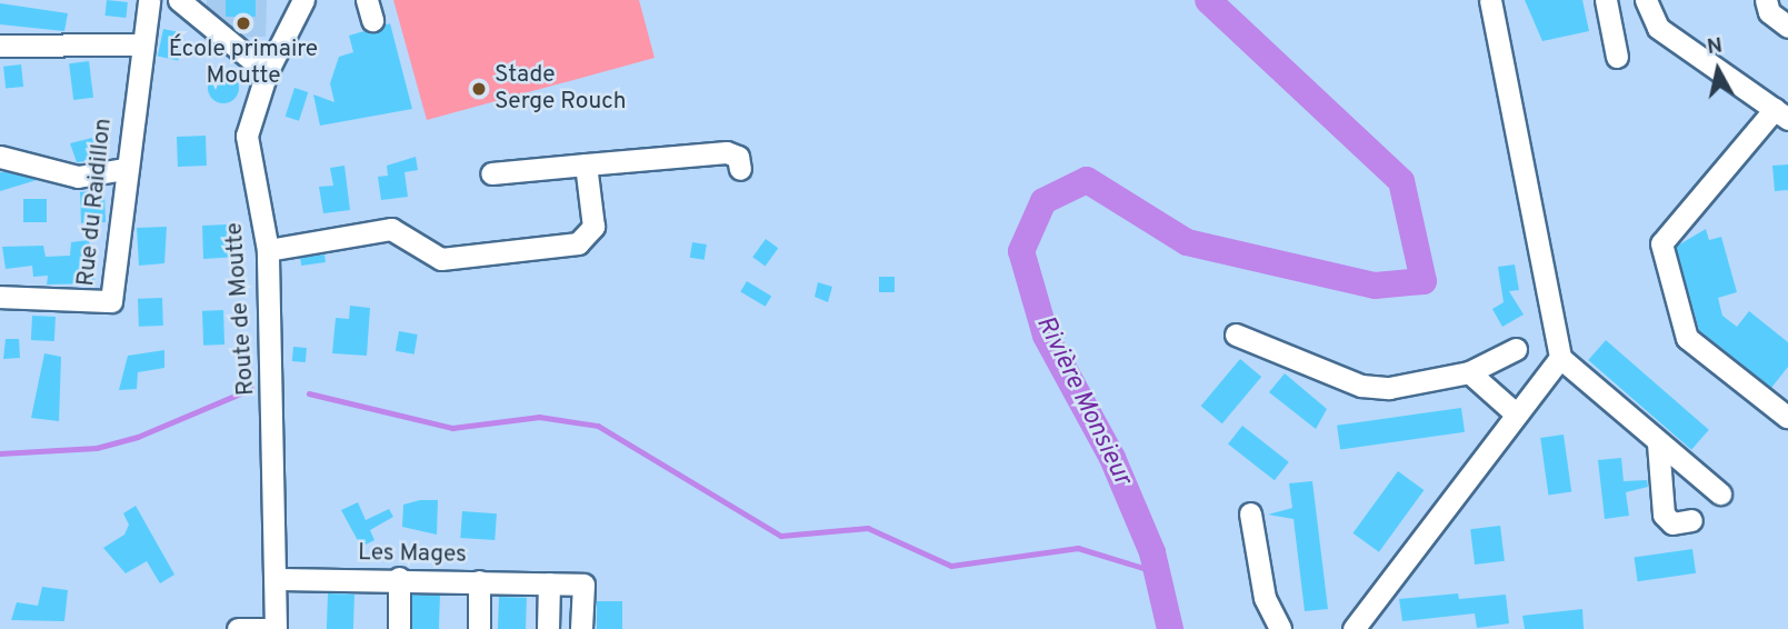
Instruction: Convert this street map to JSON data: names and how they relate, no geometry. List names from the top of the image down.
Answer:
{
  "streets": {
    "street": ["Rue du Raidillon", "Route de Moutte", "Les Mages"]
  },
  "crossings": [
    ["Route de Moutte", "Les Mages"]
  ],
  "water": ["Rivière Monsieur"],
  "places": ["École primaire Moutte", "Stade Serge Rouch"],
  "north": "top"
}
